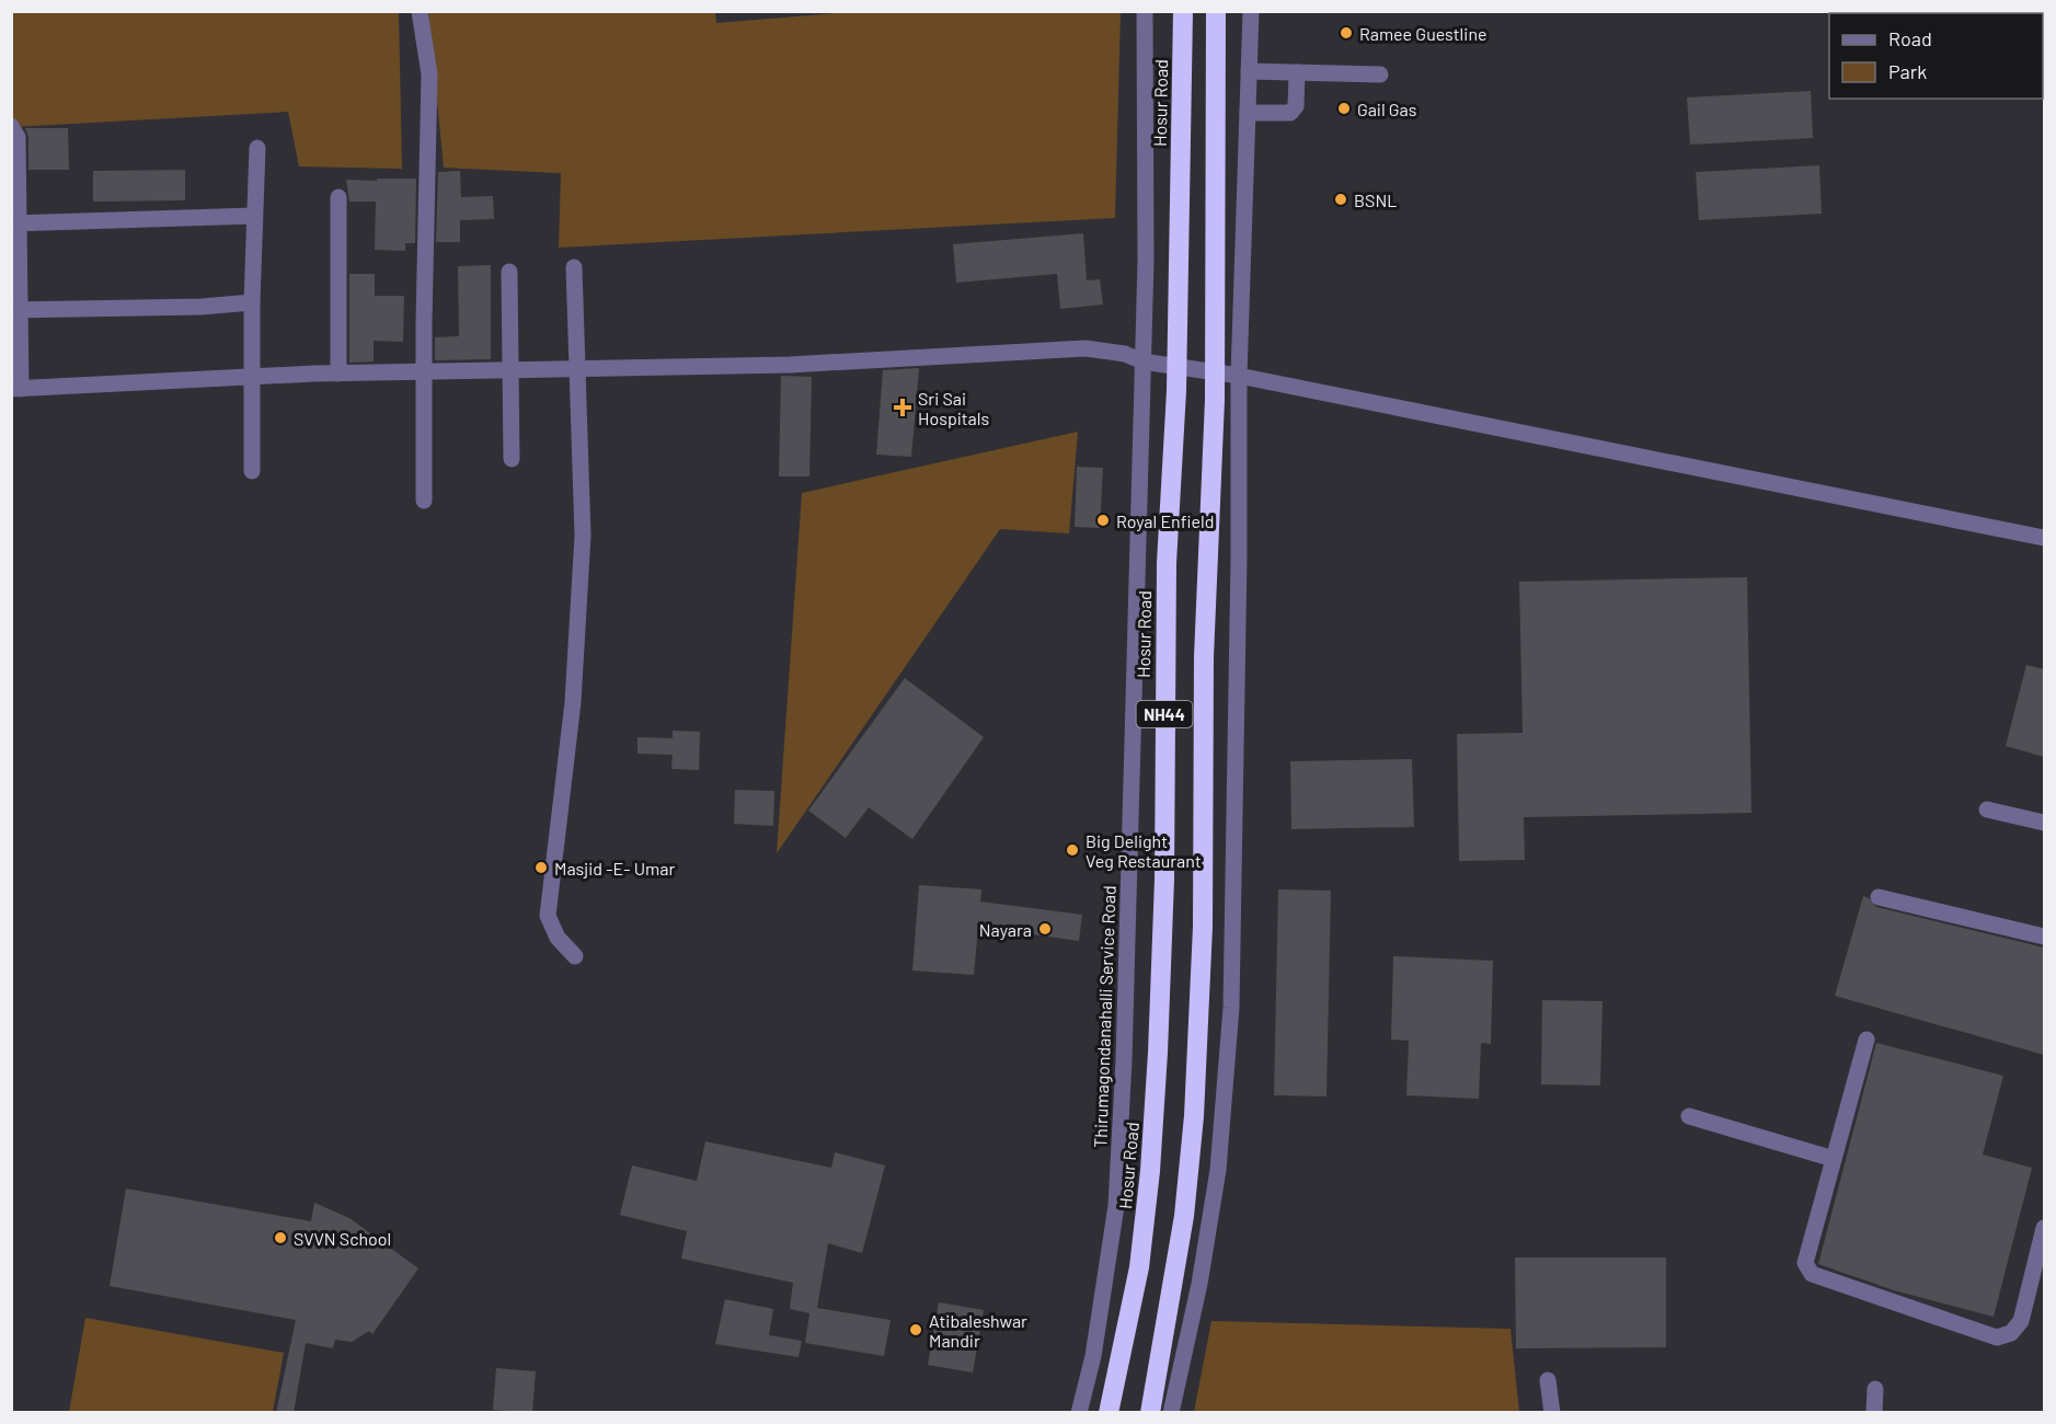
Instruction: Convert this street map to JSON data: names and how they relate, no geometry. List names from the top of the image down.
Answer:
{
  "streets": {
    "highway": ["Hosur Road", "NH44"],
    "street": ["Thirumagondanahalli Service Road"]
  },
  "places": {
    "other": [
      "Ramee Guestline",
      "Gail Gas",
      "BSNL",
      "Royal Enfield",
      "Big Delight Veg Restaurant",
      "Masjid -E- Umar",
      "Nayara",
      "SVVN School",
      "Atibaleshwar Mandir"
    ],
    "health": ["Sri Sai Hospitals"]
  },
  "legend": ["Road", "Park"]
}
